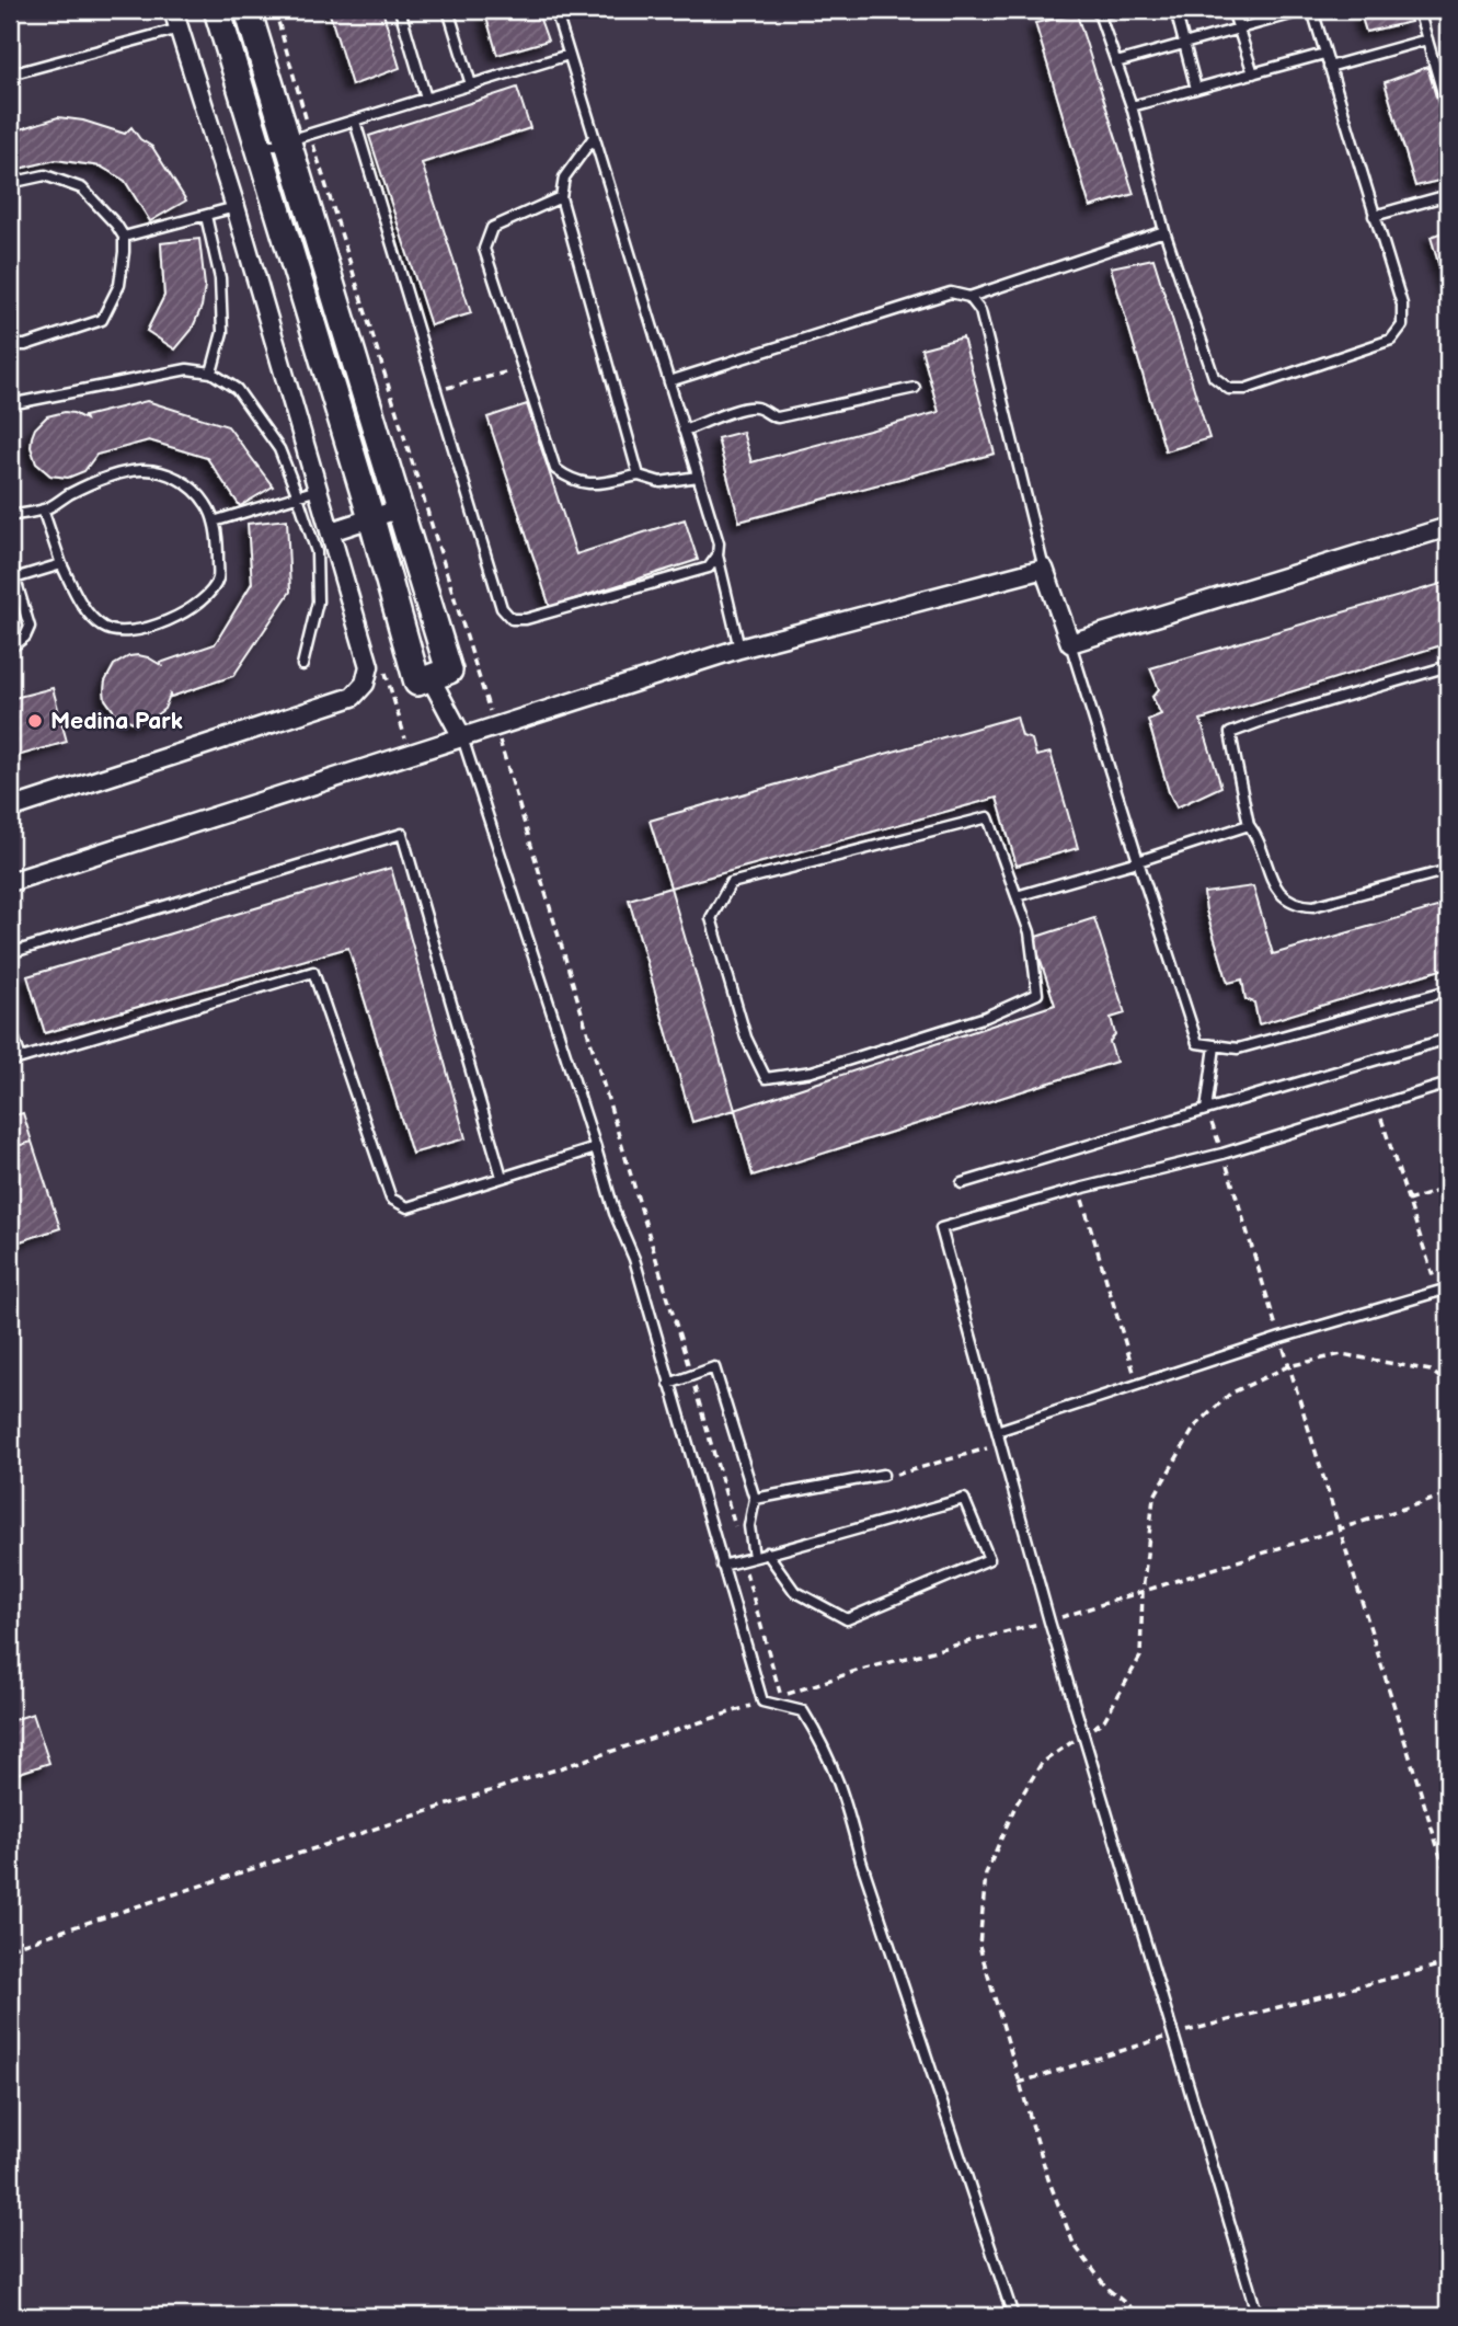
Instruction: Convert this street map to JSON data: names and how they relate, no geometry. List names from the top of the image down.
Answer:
{
  "places": ["Medina Park"]
}
